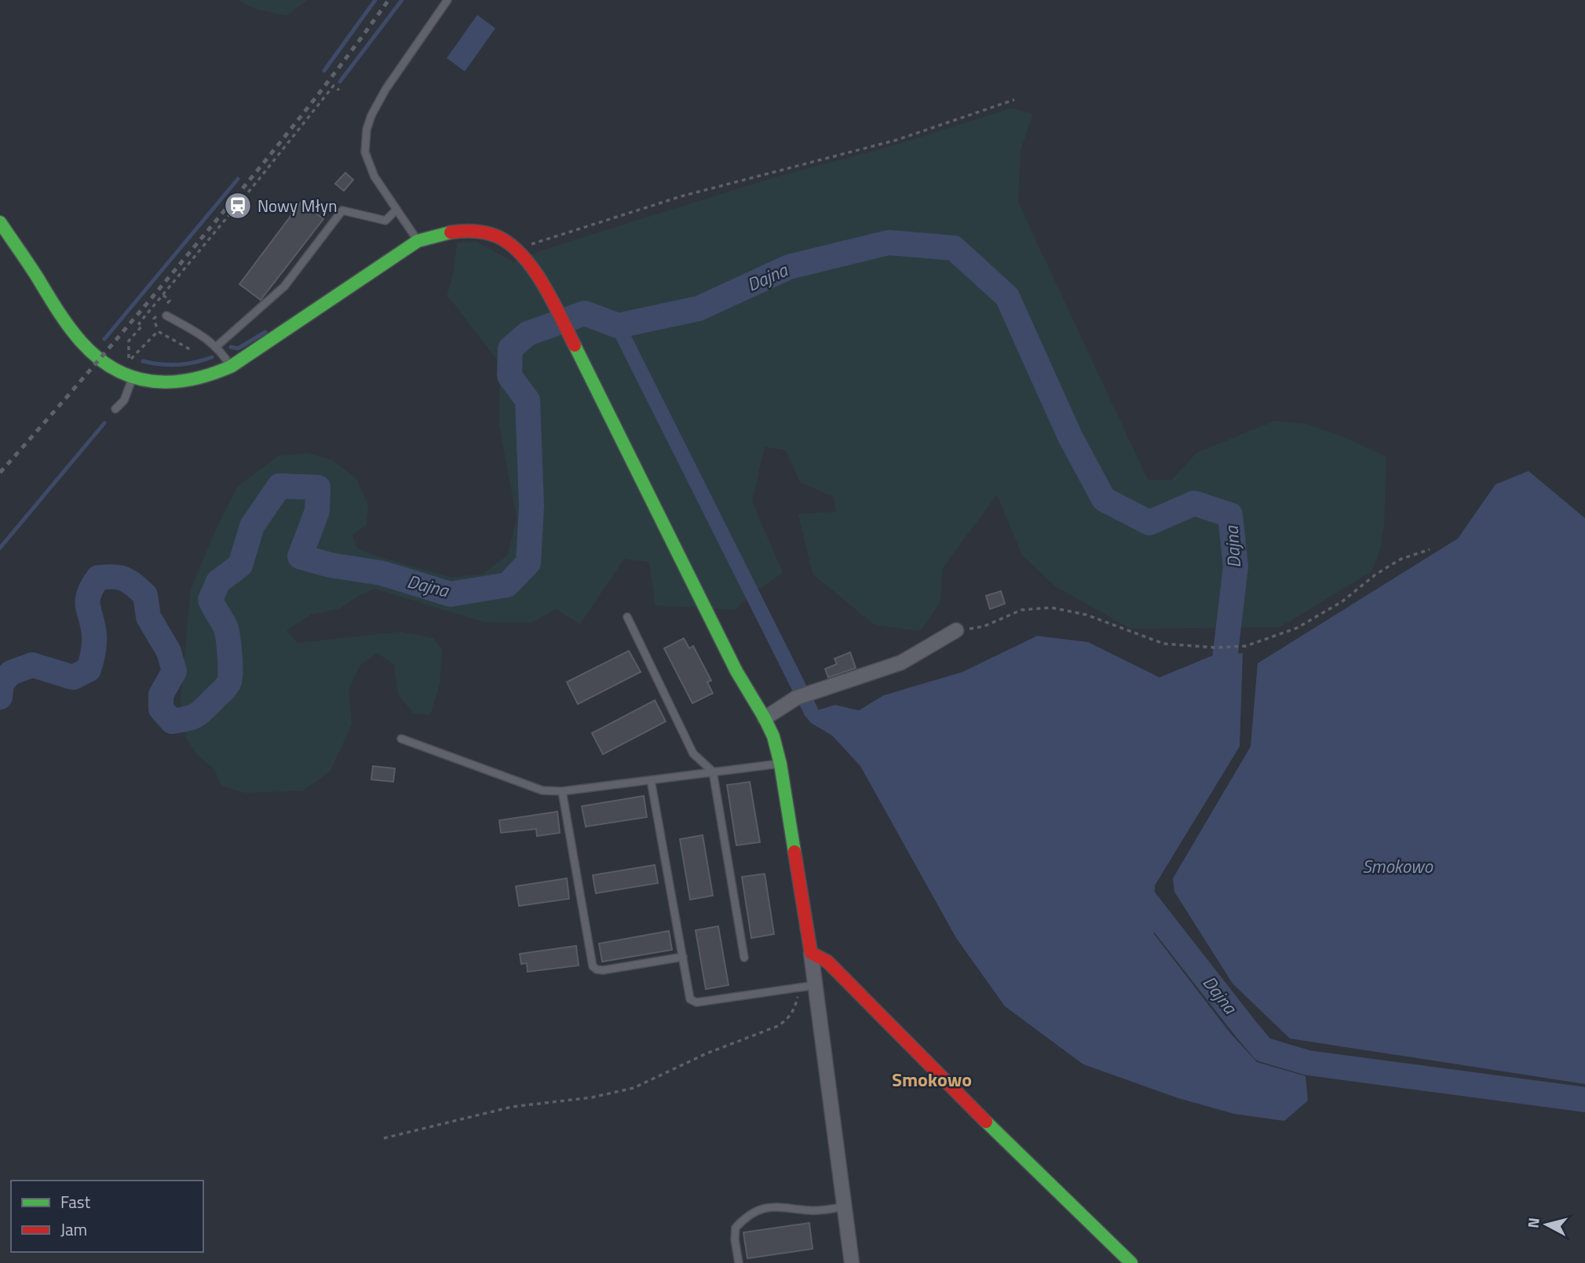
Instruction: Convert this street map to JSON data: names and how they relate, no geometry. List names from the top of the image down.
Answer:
{
  "districts": ["Smokowo"],
  "water": ["Dajna", "Smokowo"],
  "places": {
    "station": ["Nowy Młyn"]
  },
  "legend": ["Fast", "Jam"],
  "north": "left"
}
